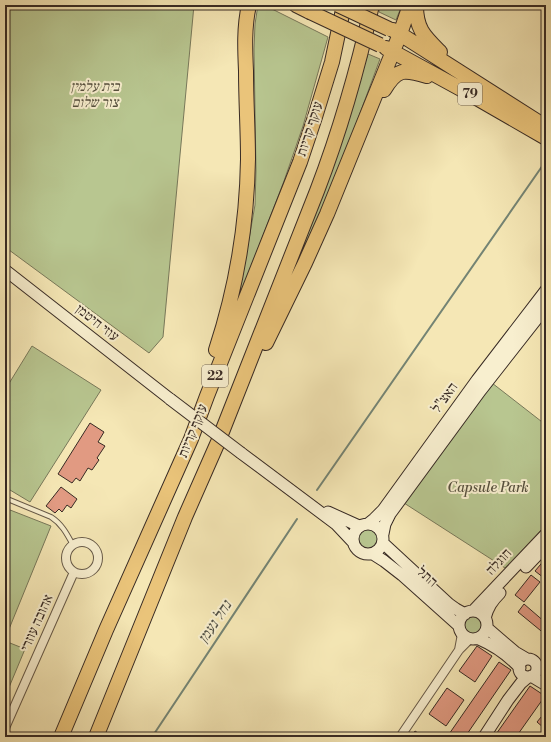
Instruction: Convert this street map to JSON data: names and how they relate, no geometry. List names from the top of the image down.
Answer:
{
  "streets": {
    "highway": ["79", "עוקף קריות", "22"],
    "main road": [
      "עוזי חיטמן",
      "האצ\"ל",
      "חוגלה",
      "התל"
    ],
    "street": ["אהובה עוזרי"]
  },
  "crossings": [
    ["האצ\"ל", "התל"],
    ["חוגלה", "התל"]
  ],
  "water": ["נחל נעמן"],
  "parks": ["בית עלמין צור שלום", "Capsule Park"]
}
